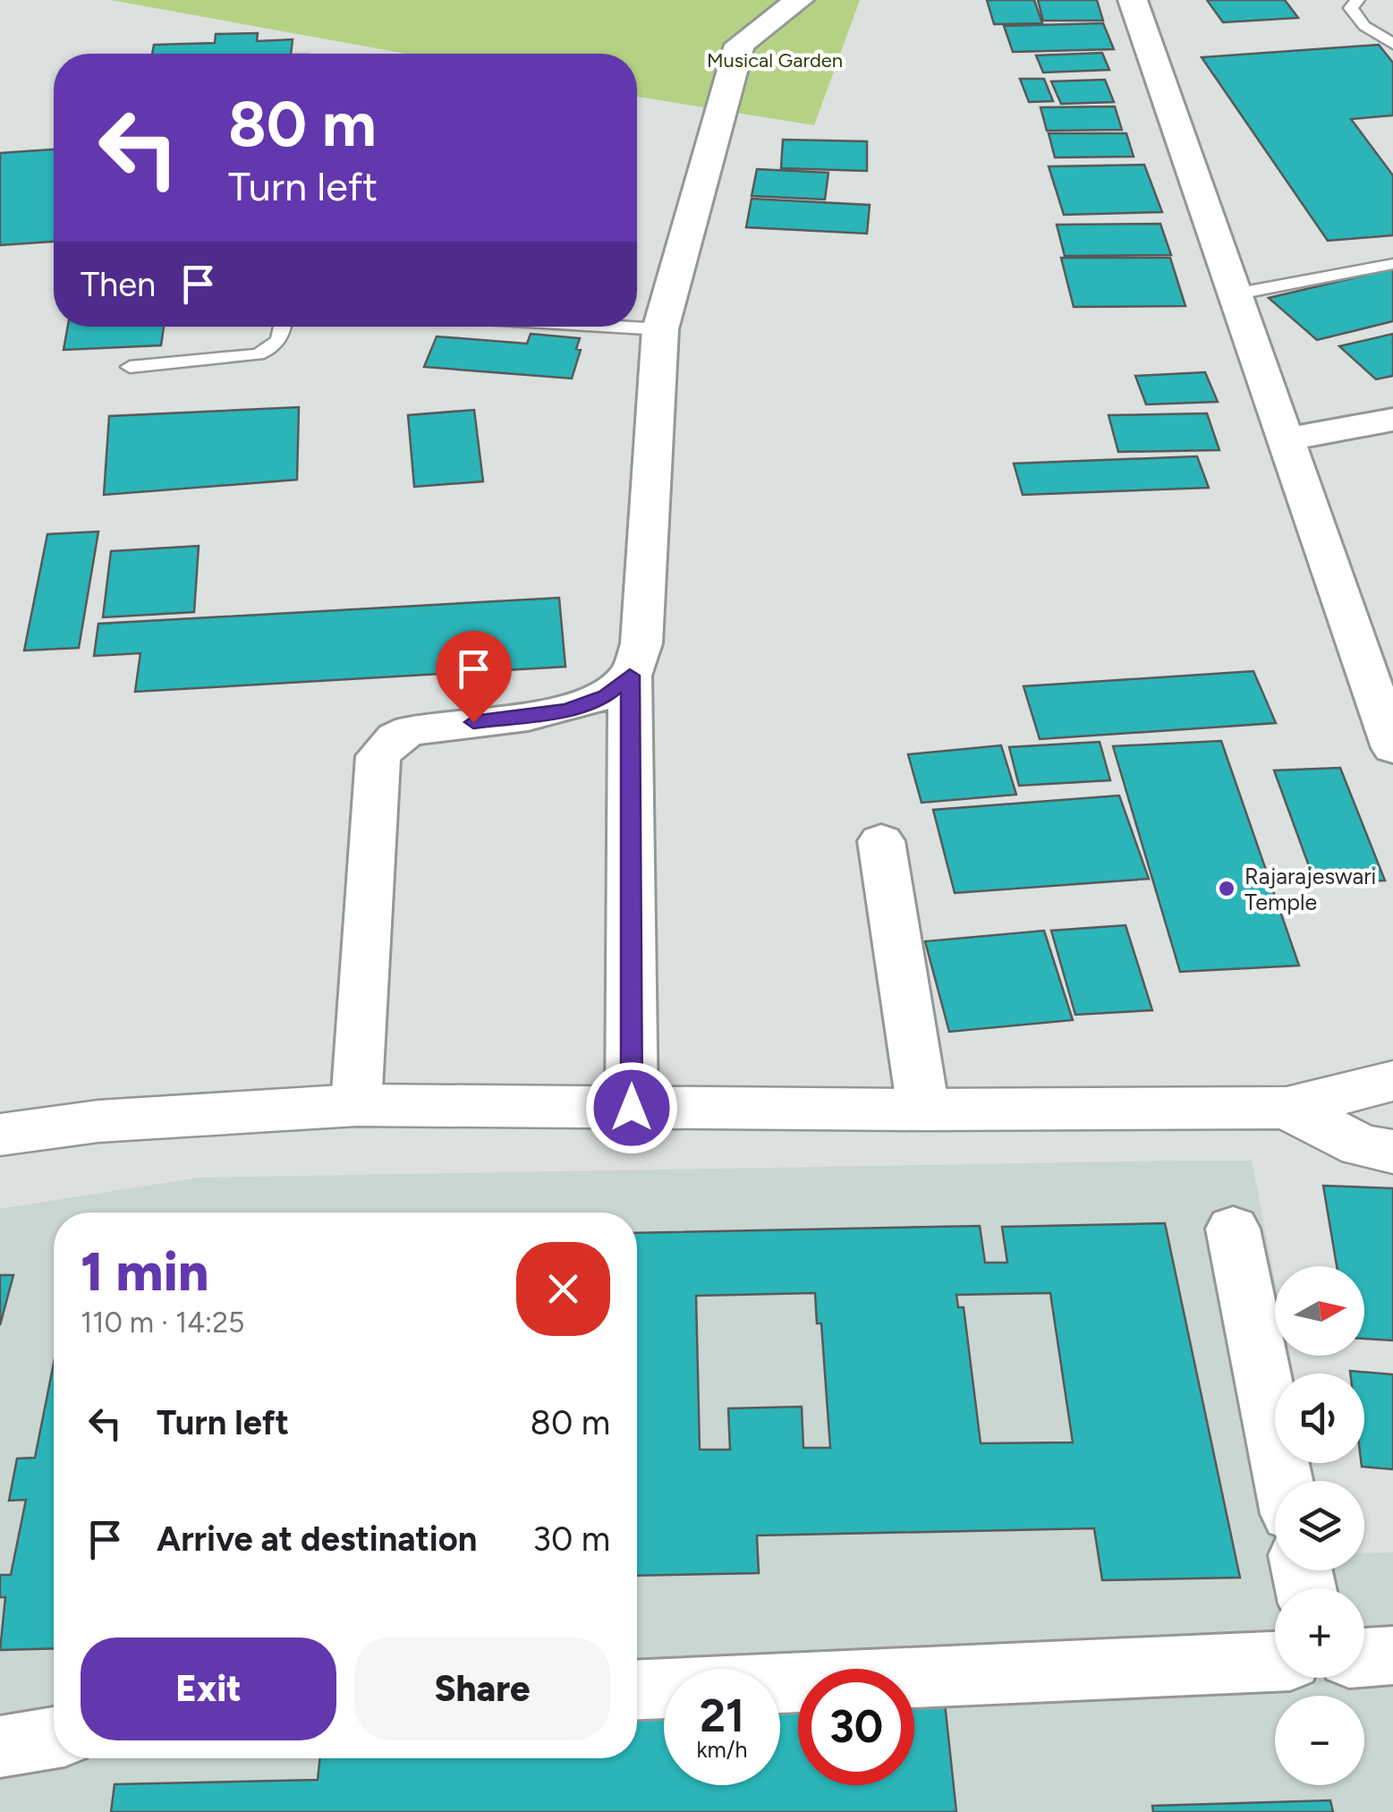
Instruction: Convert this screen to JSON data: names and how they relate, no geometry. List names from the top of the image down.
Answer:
{
  "parks": ["Musical Garden"],
  "places": ["Rajarajeswari Temple"],
  "north": "right",
  "page": {
    "turn": ["80 m", "Turn left"],
    "then": "Then",
    "heading": ["1 min", "110 m · 14:25"],
    "map_buttons": ["+", "−"],
    "list": [
      {
        "name": "Turn left",
        "value": "80 m"
      },
      {
        "name": "Arrive at destination",
        "value": "30 m"
      }
    ],
    "buttons": ["Exit", "Share"],
    "speed": "21 km/h",
    "limit": "30"
  }
}
